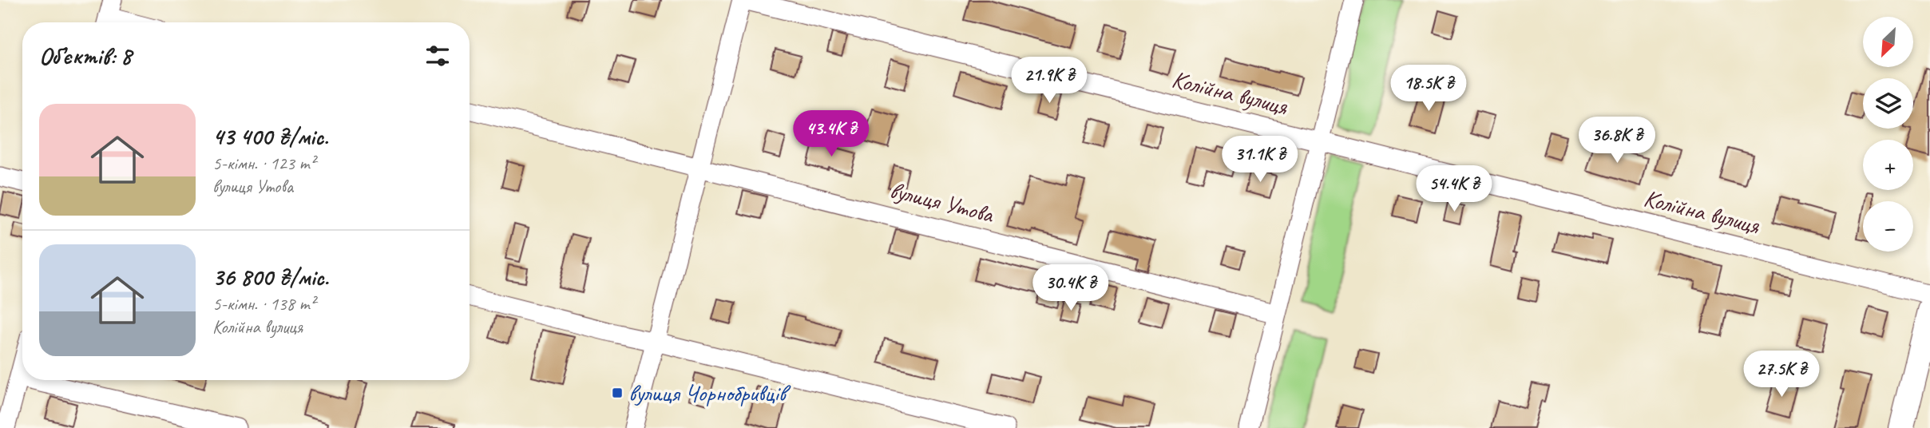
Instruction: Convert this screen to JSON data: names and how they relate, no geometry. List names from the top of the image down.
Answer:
{
  "streets": {
    "street": ["Колійна вулиця", "вулиця Утова"]
  },
  "places": {
    "transit": ["вулиця Чорнобривців"]
  },
  "north": "bottom left",
  "page": {
    "map_buttons": ["+", "−"],
    "heading": "Об’єктів: 8",
    "price": [
      "21.9K ₴",
      "18.5K ₴",
      "43.4K ₴",
      "36.8K ₴",
      "31.1K ₴",
      "54.4K ₴",
      "30.4K ₴",
      "27.5K ₴"
    ],
    "list": [
      {
        "name": "43 400 ₴/міс.",
        "note": "5-кімн. · 123 m² · вулиця Утова"
      },
      {
        "name": "36 800 ₴/міс.",
        "note": "5-кімн. · 138 m² · Колійна вулиця"
      }
    ]
  }
}
